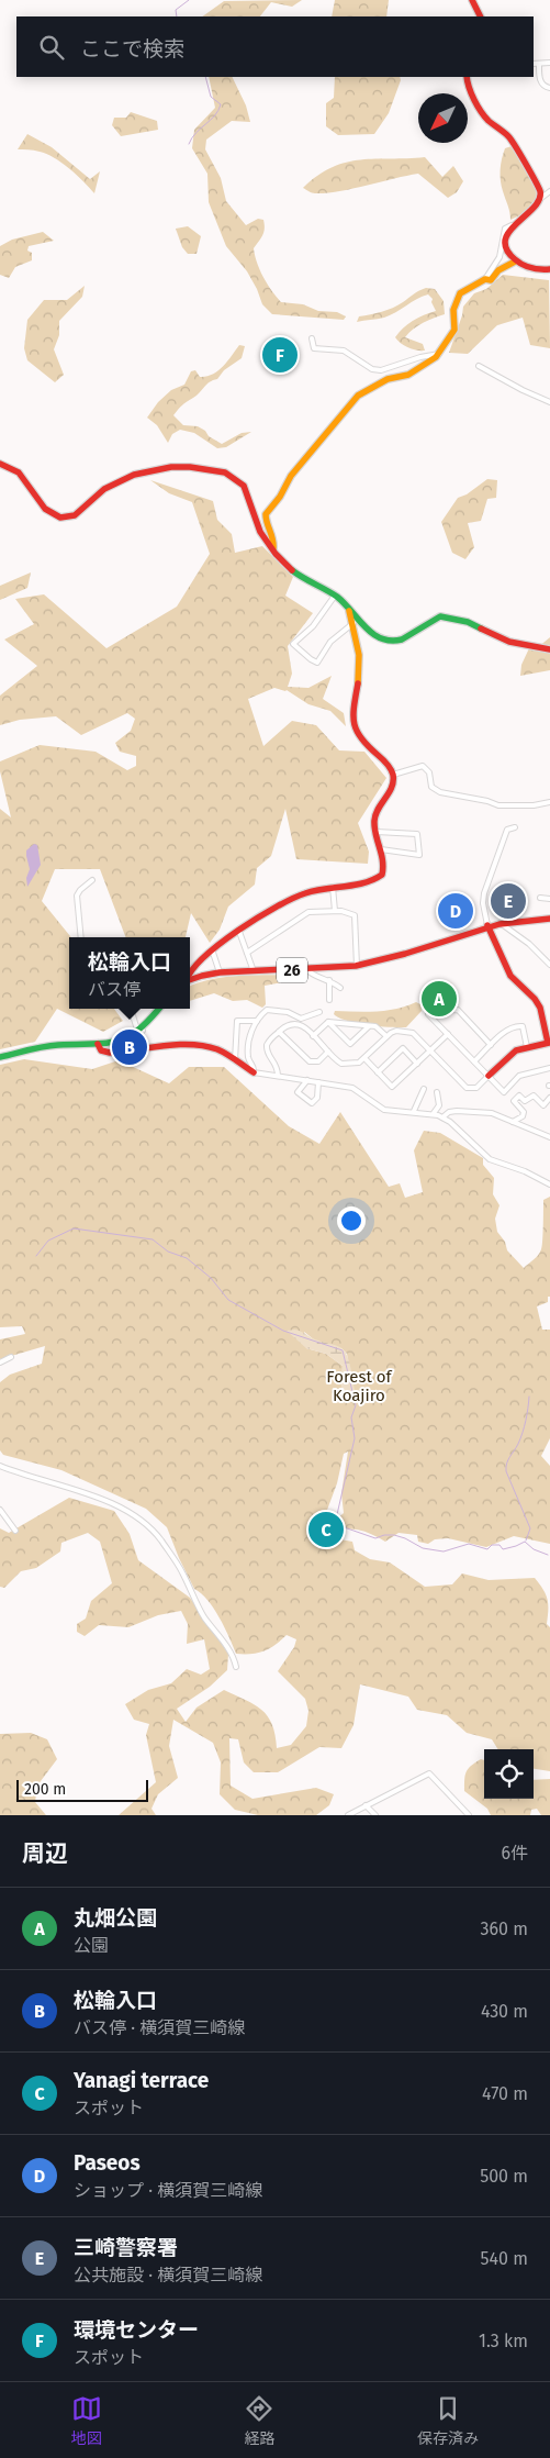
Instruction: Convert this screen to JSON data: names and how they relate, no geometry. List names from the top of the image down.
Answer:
{
  "streets": {
    "street": ["26"]
  },
  "parks": ["Forest of Koajiro"],
  "scale_bar": "200 m",
  "north": "bottom left",
  "page": {
    "search": "ここで検索",
    "pins": [
      "F",
      "E",
      "D",
      "A",
      "B",
      "C"
    ],
    "popup": ["松輪入口", "バス停"],
    "scale": "200 m",
    "heading": ["周辺", "6件"],
    "list": [
      {
        "mark": "A",
        "name": "丸畑公園",
        "note": "公園",
        "value": "360 m"
      },
      {
        "mark": "B",
        "name": "松輪入口",
        "note": "バス停 · 横須賀三崎線",
        "value": "430 m"
      },
      {
        "mark": "C",
        "name": "Yanagi terrace",
        "note": "スポット",
        "value": "470 m"
      },
      {
        "mark": "D",
        "name": "Paseos",
        "note": "ショップ · 横須賀三崎線",
        "value": "500 m"
      },
      {
        "mark": "E",
        "name": "三崎警察署",
        "note": "公共施設 · 横須賀三崎線",
        "value": "540 m"
      },
      {
        "mark": "F",
        "name": "環境センター",
        "note": "スポット",
        "value": "1.3 km"
      }
    ],
    "nav": ["地図", "経路", "保存済み"]
  }
}
